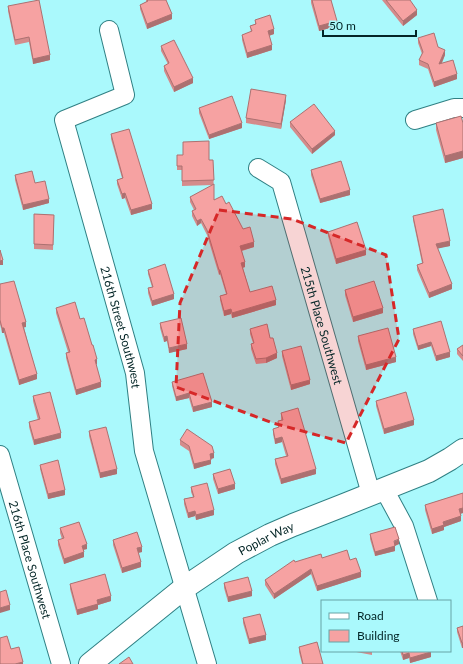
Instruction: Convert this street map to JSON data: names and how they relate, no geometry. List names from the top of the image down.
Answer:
{
  "streets": {
    "main road": ["Poplar Way"],
    "street": ["215th Place Southwest", "216th Street Southwest", "216th Place Southwest"]
  },
  "crossings": [
    ["215th Place Southwest", "Poplar Way"],
    ["216th Street Southwest", "Poplar Way"]
  ],
  "legend": ["Road", "Building"],
  "scale_bar": "50 m"
}
